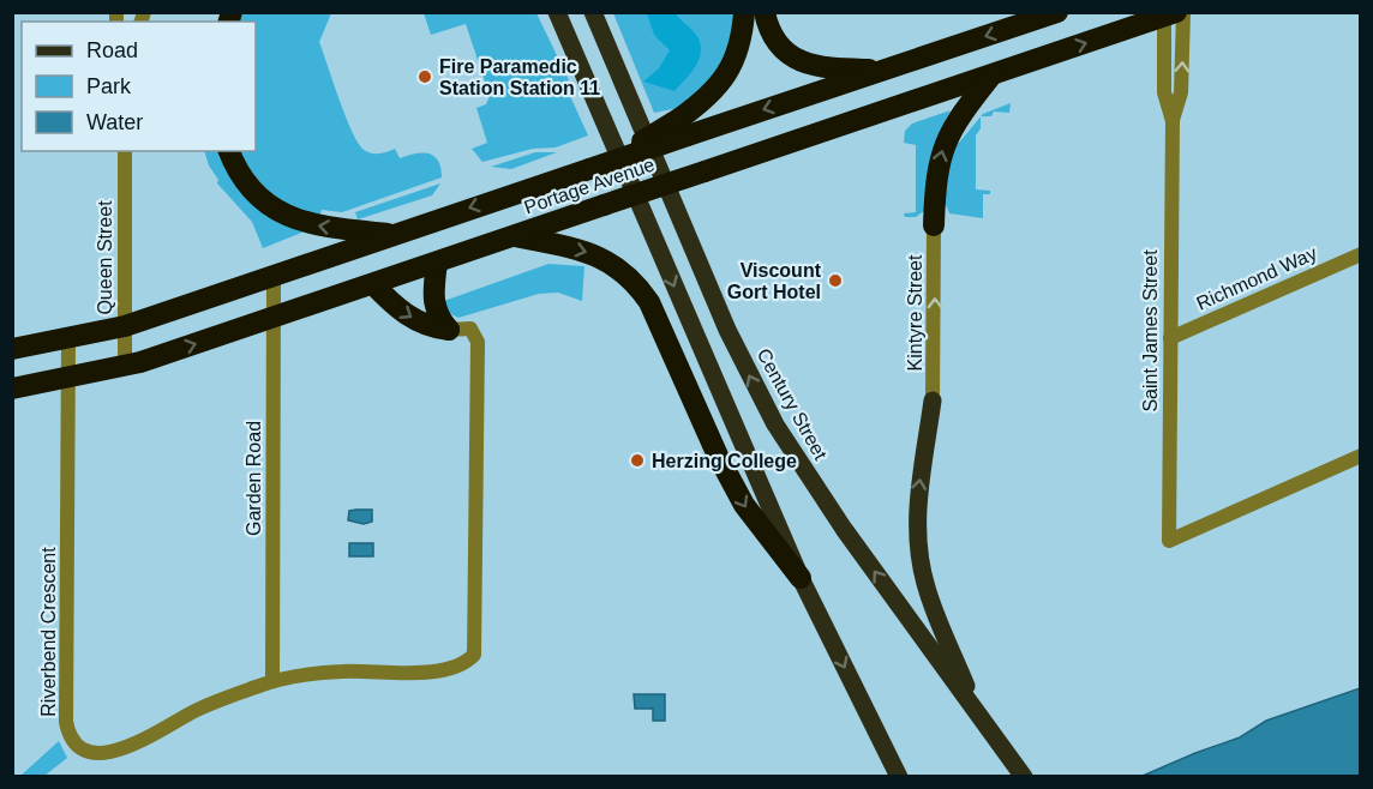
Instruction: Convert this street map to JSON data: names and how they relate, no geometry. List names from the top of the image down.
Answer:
{
  "streets": {
    "highway": ["Portage Avenue"],
    "main road": ["Century Street"],
    "street": [
      "Queen Street",
      "Richmond Way",
      "Kintyre Street",
      "Saint James Street",
      "Garden Road",
      "Riverbend Crescent"
    ]
  },
  "crossings": [
    ["Portage Avenue", "Queen Street"],
    ["Portage Avenue", "Saint James Street"],
    ["Portage Avenue", "Garden Road"],
    ["Portage Avenue", "Riverbend Crescent"],
    ["Richmond Way", "Saint James Street"],
    ["Garden Road", "Riverbend Crescent"]
  ],
  "one_way": ["Kintyre Street"],
  "places": ["Fire Paramedic Station Station 11", "Viscount Gort Hotel", "Herzing College"],
  "legend": ["Road", "Park", "Water"]
}
